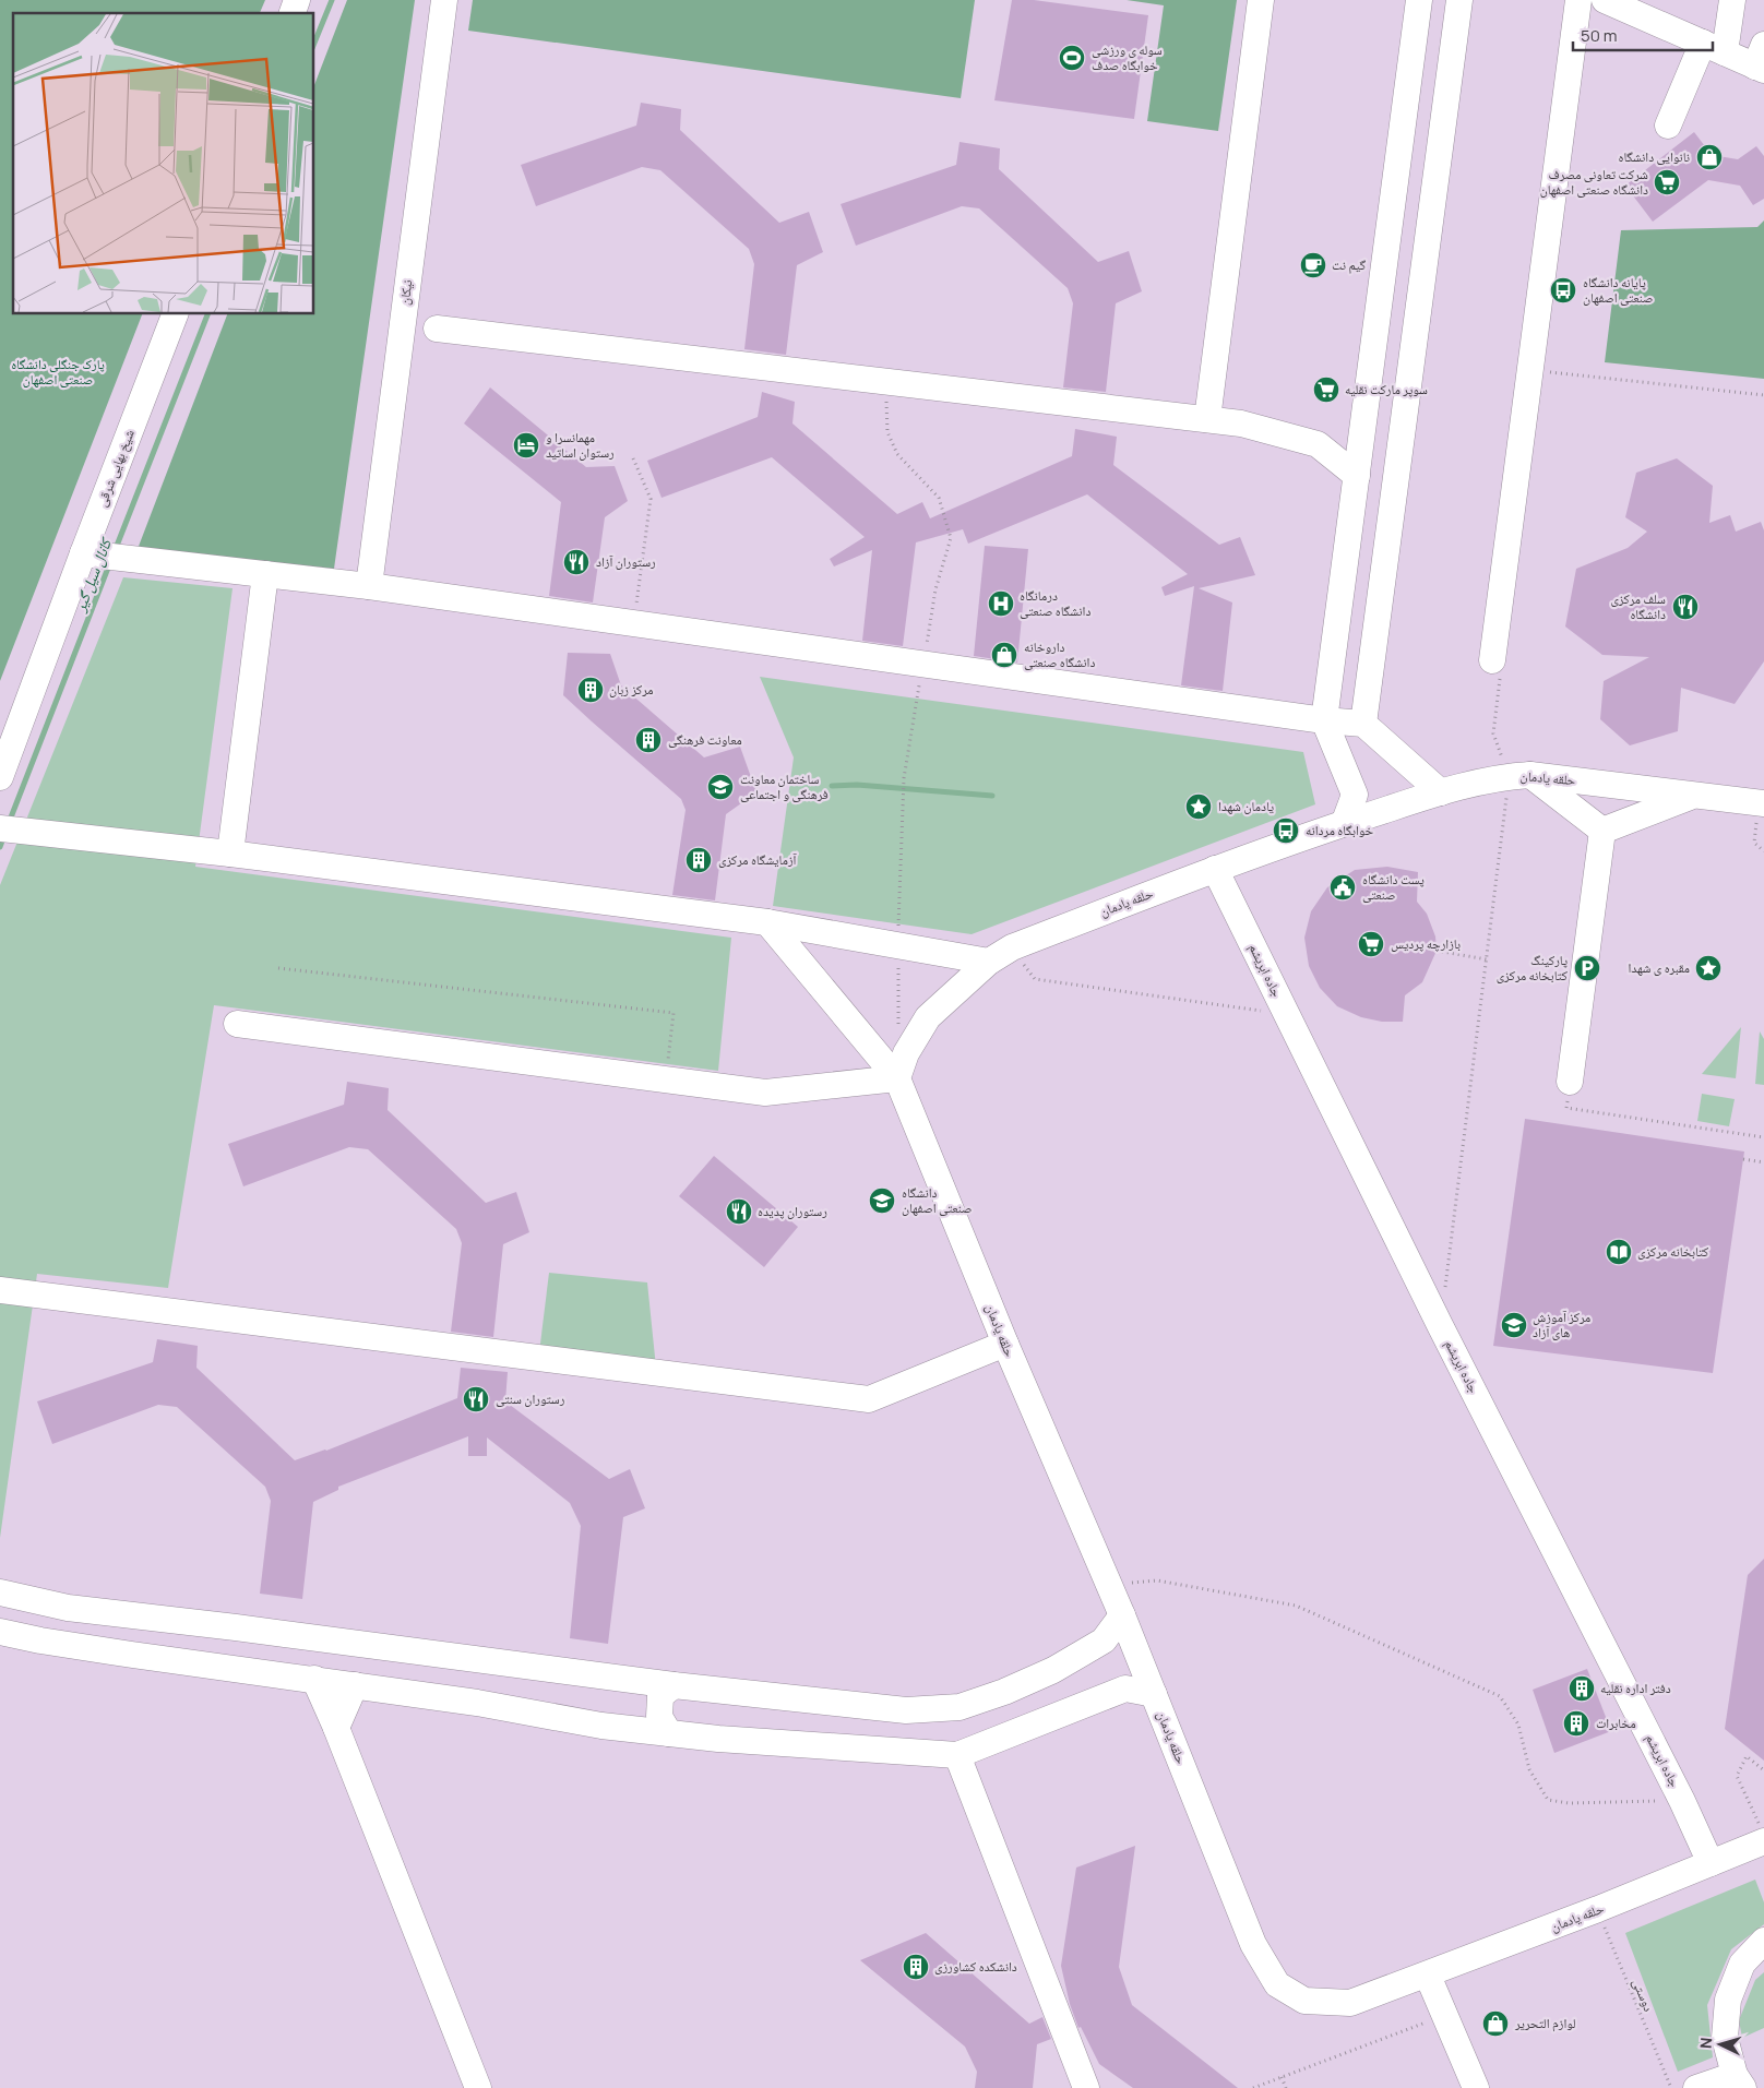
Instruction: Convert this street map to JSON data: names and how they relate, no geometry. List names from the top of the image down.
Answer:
{
  "streets": {
    "street": [
      "نیکان",
      "شیخ بهایی شرقی",
      "حلقه یادمان",
      "جاده ابریشم"
    ],
    "path": ["دوستی"]
  },
  "crossings": [
    ["حلقه یادمان", "جاده ابریشم"],
    ["حلقه یادمان", "دوستی"]
  ],
  "water": ["کانال سیل گیر"],
  "parks": ["پارک جنگلی دانشگاه صنعتی اصفهان"],
  "places": {
    "sports": ["سوله ی ورزشی خوابگاه صدف"],
    "shop": ["نانوایی دانشگاه", "داروخانه دانشگاه صنعتی", "لوازم التحریر"],
    "supermarket": ["شرکت تعاونی مصرف دانشگاه صنعتی اصفهان", "سوپر مارکت نقلیه", "بازارچه پردیس"],
    "cafe": ["گیم نت"],
    "bus stop": ["پایانه دانشگاه صنعتی اصفهان", "خوابگاه مردانه"],
    "hotel": ["مهمانسرا و رستوان اساتید"],
    "restaurant": [
      "رستوران آزاد",
      "سلف مرکزی دانشگاه",
      "رستوران پدیده",
      "رستوران سنتی"
    ],
    "hospital": ["درمانگاه دانشگاه صنعتی"],
    "building": [
      "مرکز زبان",
      "معاونت فرهنگی",
      "آزمایشگاه مرکزی",
      "دفتر اداره نقلیه",
      "مخابرات",
      "دانشکده کشاورزی"
    ],
    "school or university": ["ساختمان معاونت فرهنگی و اجتماعی", "دانشگاه صنعتی اصفهان", "مرکز آموزش های آزاد"],
    "place": ["یادمان شهدا", "مقبره ی شهدا"],
    "public building": ["پست دانشگاه صنعتی"],
    "parking": ["پارکینگ کتابخانه مرکزی"],
    "library": ["کتابخانه مرکزی"]
  },
  "scale_bar": "50 m",
  "north": "left"
}
